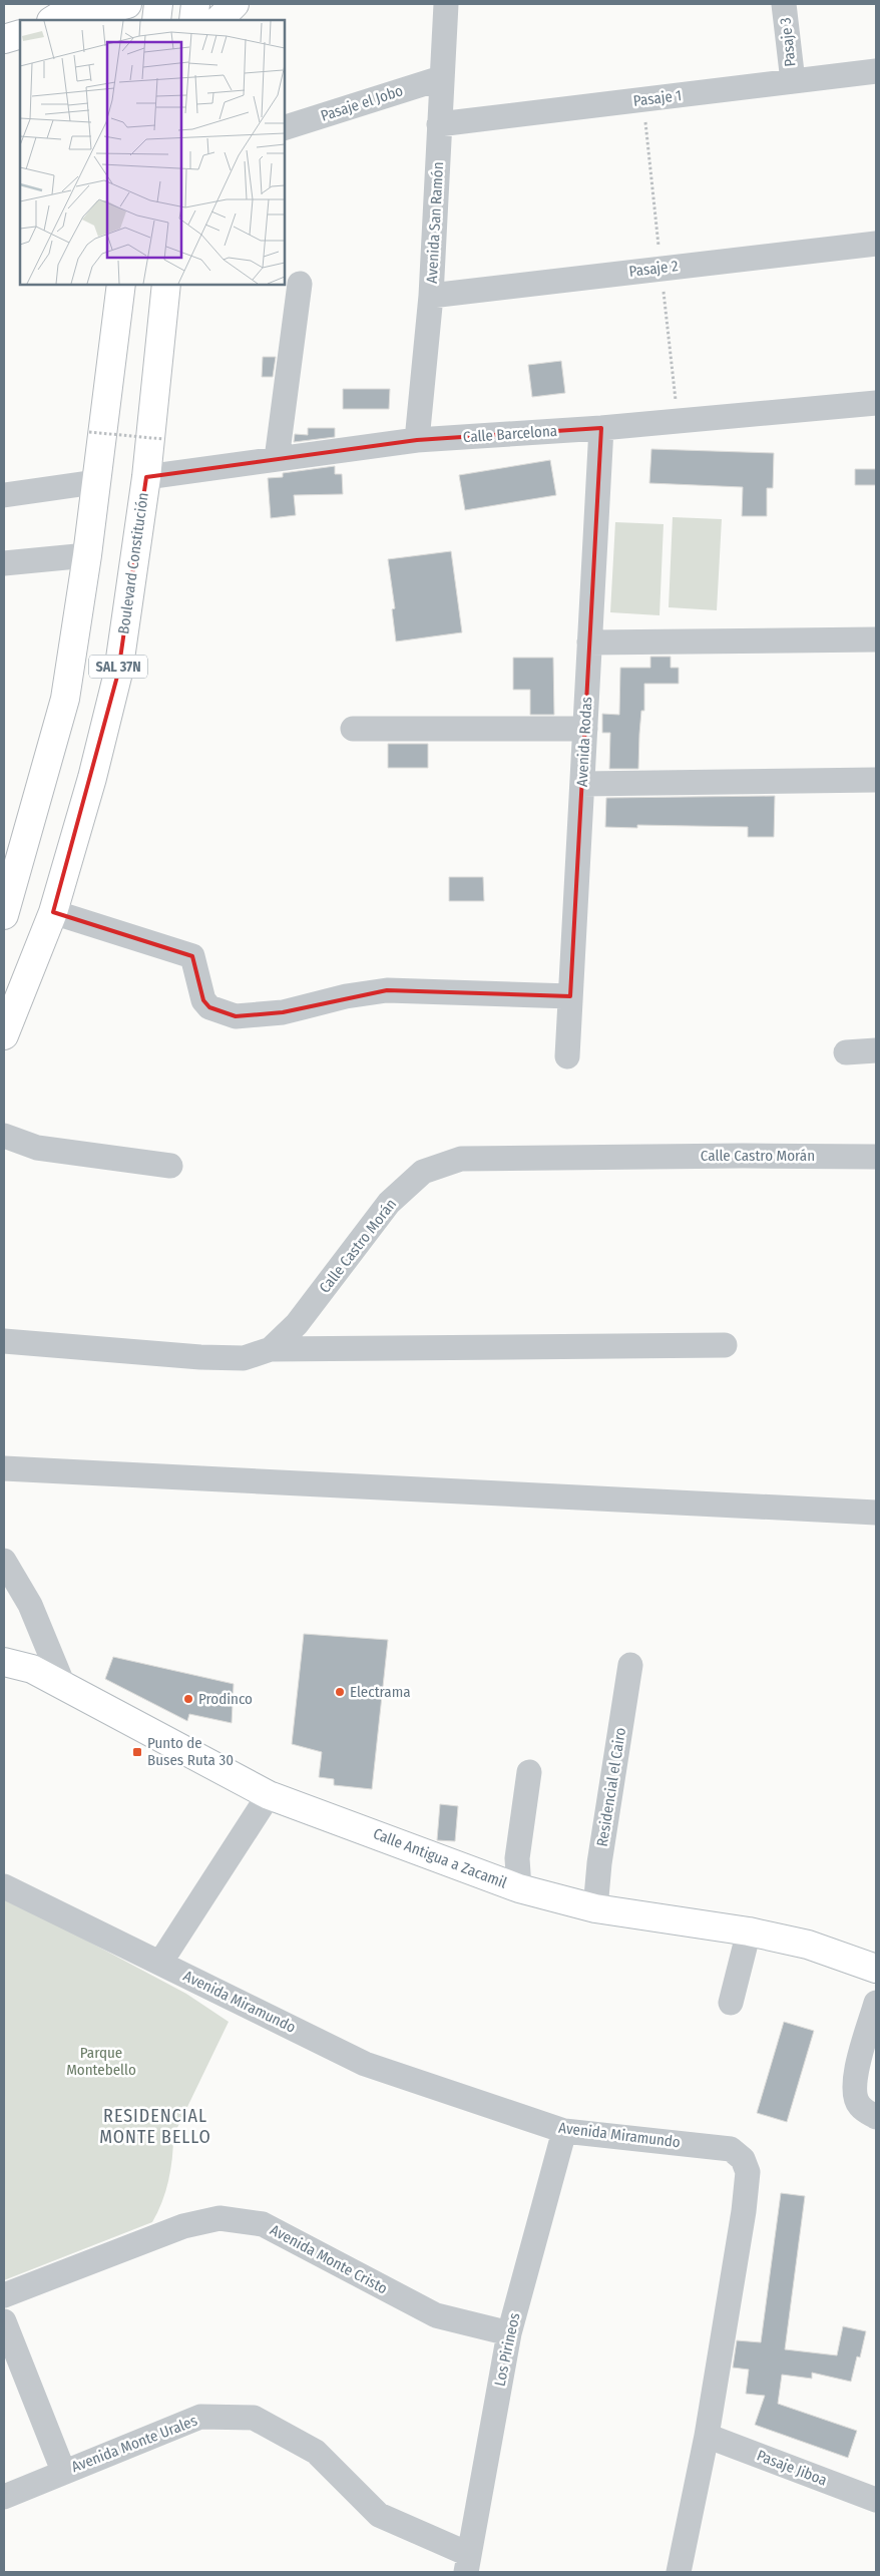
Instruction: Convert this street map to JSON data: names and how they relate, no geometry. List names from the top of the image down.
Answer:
{
  "streets": {
    "main road": ["Boulevard Constitución", "SAL 37N", "Calle Antigua a Zacamil"],
    "street": [
      "Pasaje 3",
      "Pasaje 1",
      "Pasaje el Jobo",
      "Avenida San Ramón",
      "Pasaje 2",
      "Calle Barcelona",
      "Avenida Rodas",
      "Calle Castro Morán",
      "Residencial el Cairo",
      "Avenida Miramundo",
      "Avenida Monte Cristo",
      "Los Pirineos",
      "Avenida Monte Urales",
      "Pasaje Jiboa"
    ]
  },
  "crossings": [
    ["Pasaje 3", "Pasaje 1"],
    ["Pasaje 1", "Avenida San Ramón"],
    ["Pasaje el Jobo", "Avenida San Ramón"],
    ["Avenida San Ramón", "Pasaje 2"],
    ["Avenida San Ramón", "Calle Barcelona"],
    ["Calle Barcelona", "Boulevard Constitución"],
    ["Calle Barcelona", "Avenida Rodas"],
    ["Residencial el Cairo", "Calle Antigua a Zacamil"],
    ["Avenida Miramundo", "Los Pirineos"],
    ["Avenida Miramundo", "Pasaje Jiboa"],
    ["Avenida Monte Cristo", "Los Pirineos"],
    ["Los Pirineos", "Avenida Monte Urales"]
  ],
  "districts": ["RESIDENCIAL MONTE BELLO"],
  "parks": ["Parque Montebello"],
  "places": {
    "other": ["Electrama", "Prodinco"],
    "transit": ["Punto de Buses Ruta 30"]
  }
}
